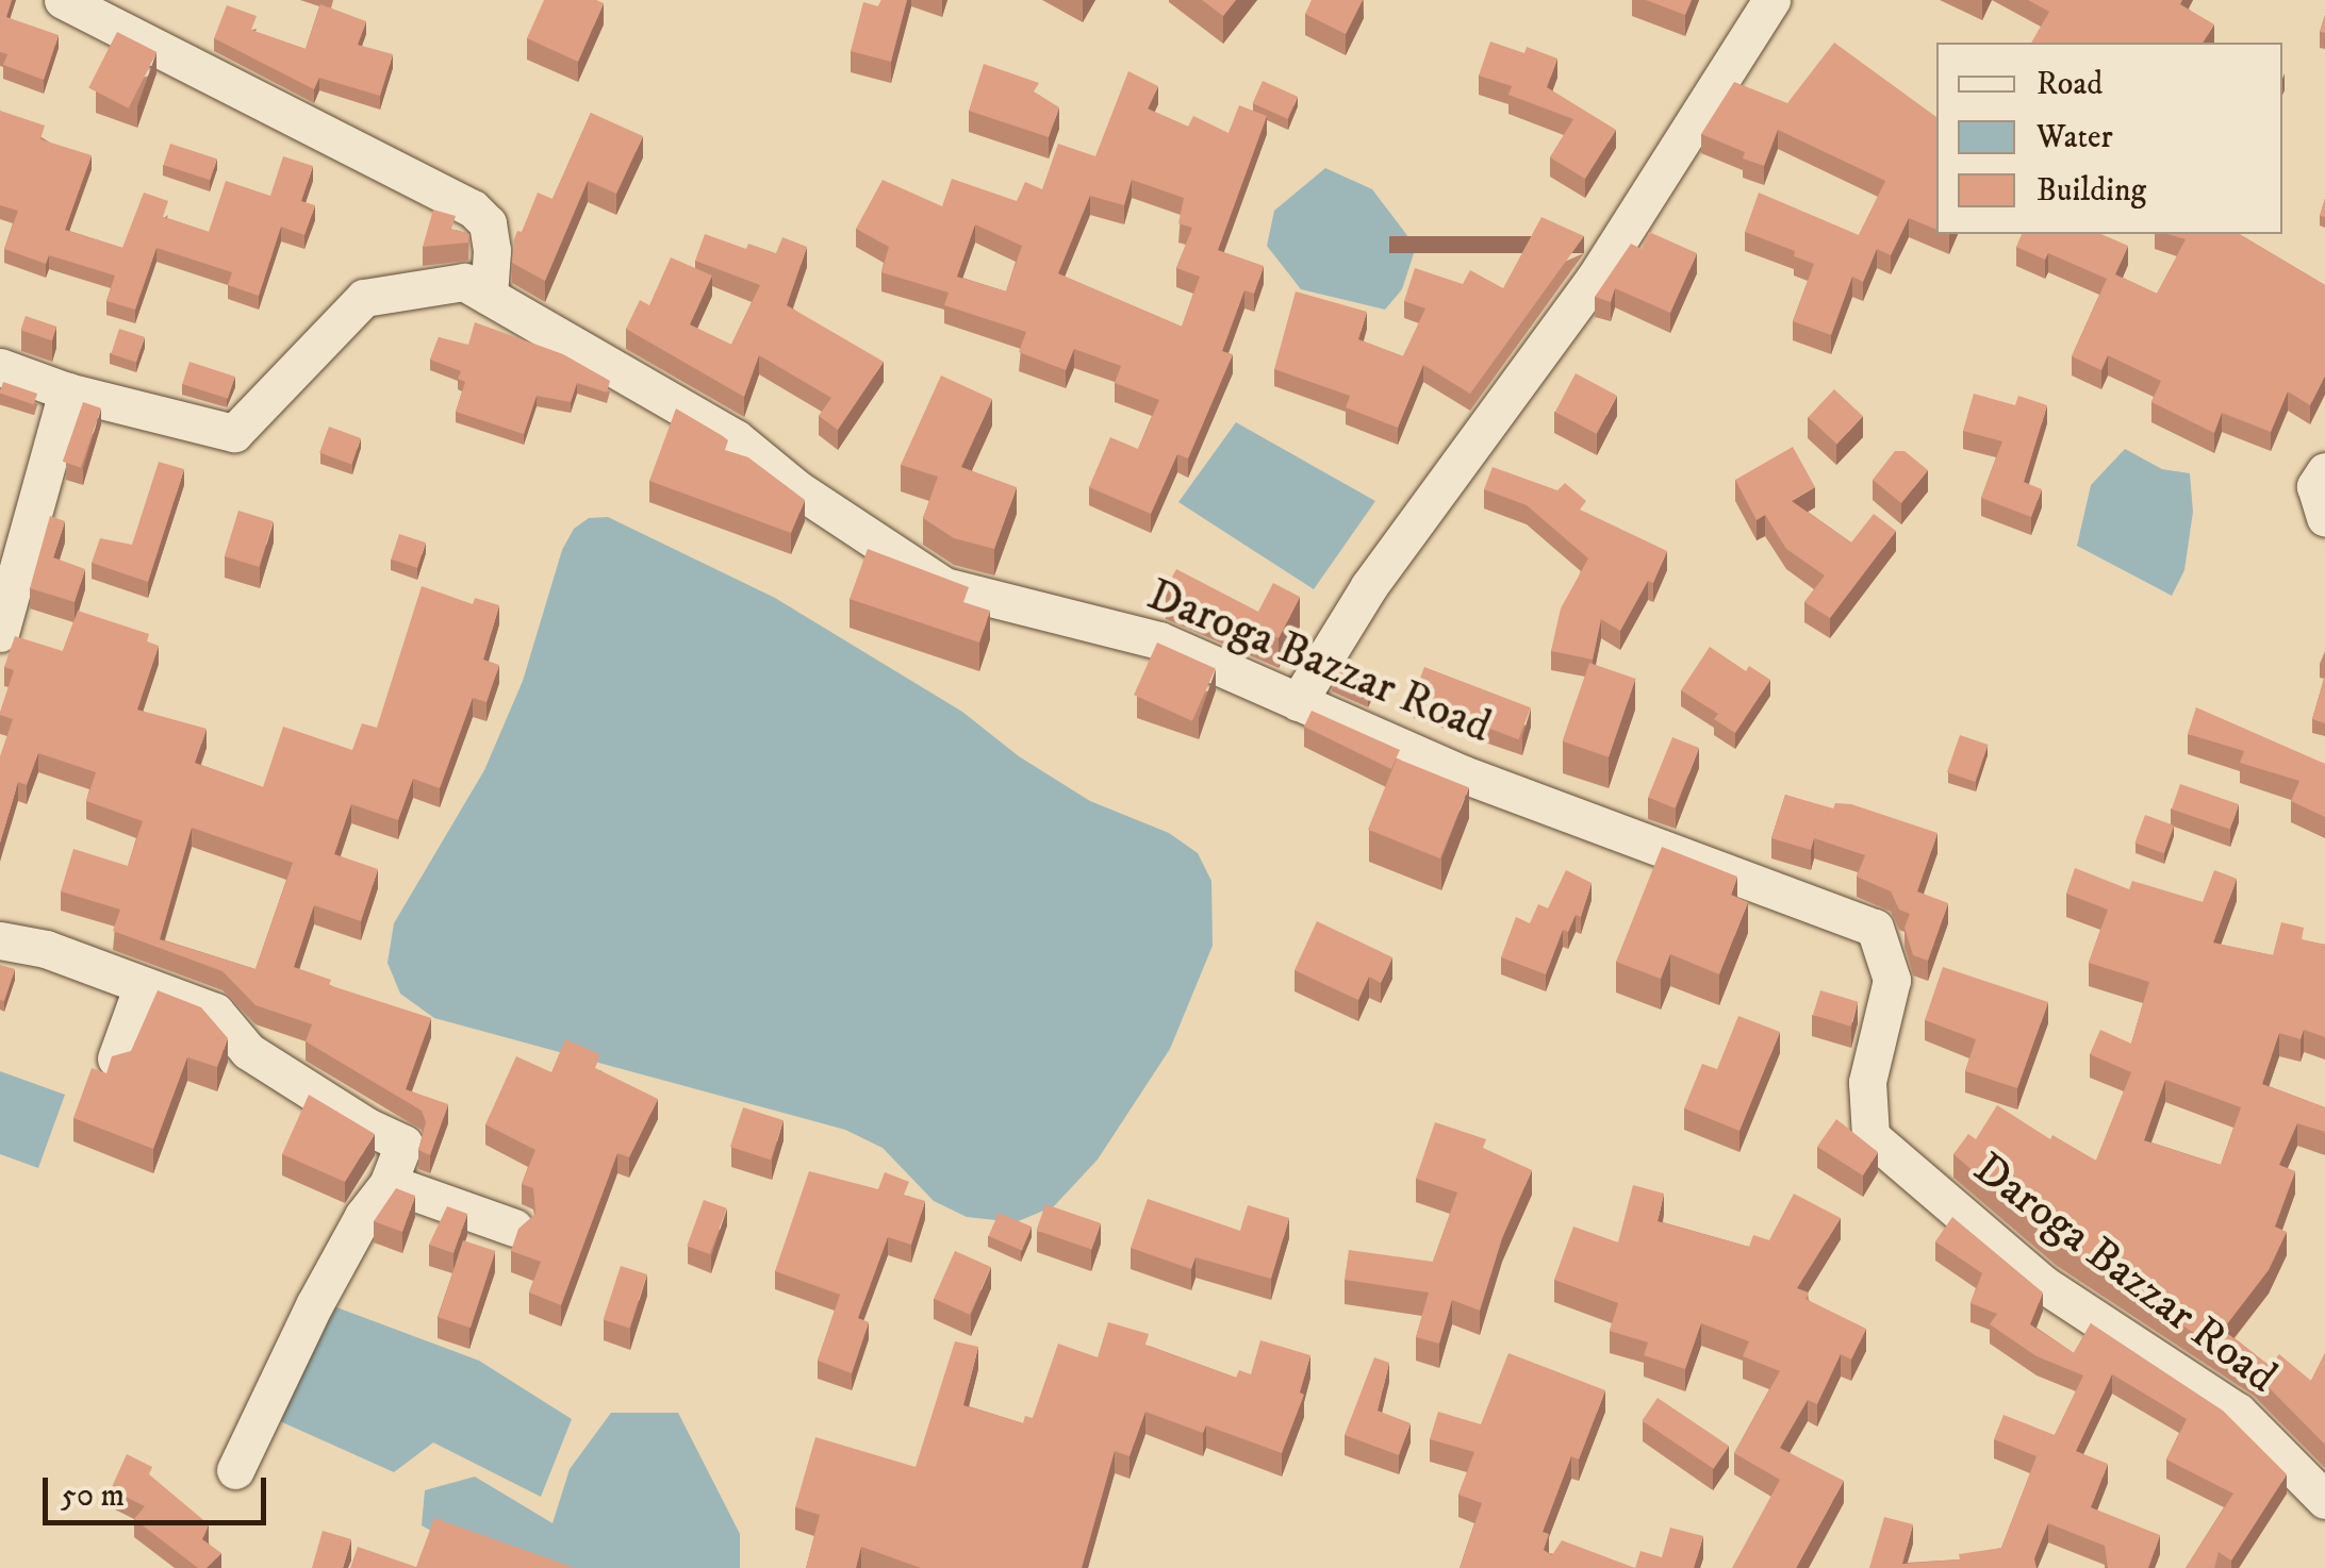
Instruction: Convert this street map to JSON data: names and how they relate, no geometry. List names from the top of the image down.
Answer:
{
  "streets": {
    "street": ["Daroga Bazzar Road"]
  },
  "legend": ["Road", "Water", "Building"],
  "scale_bar": "50 m"
}
